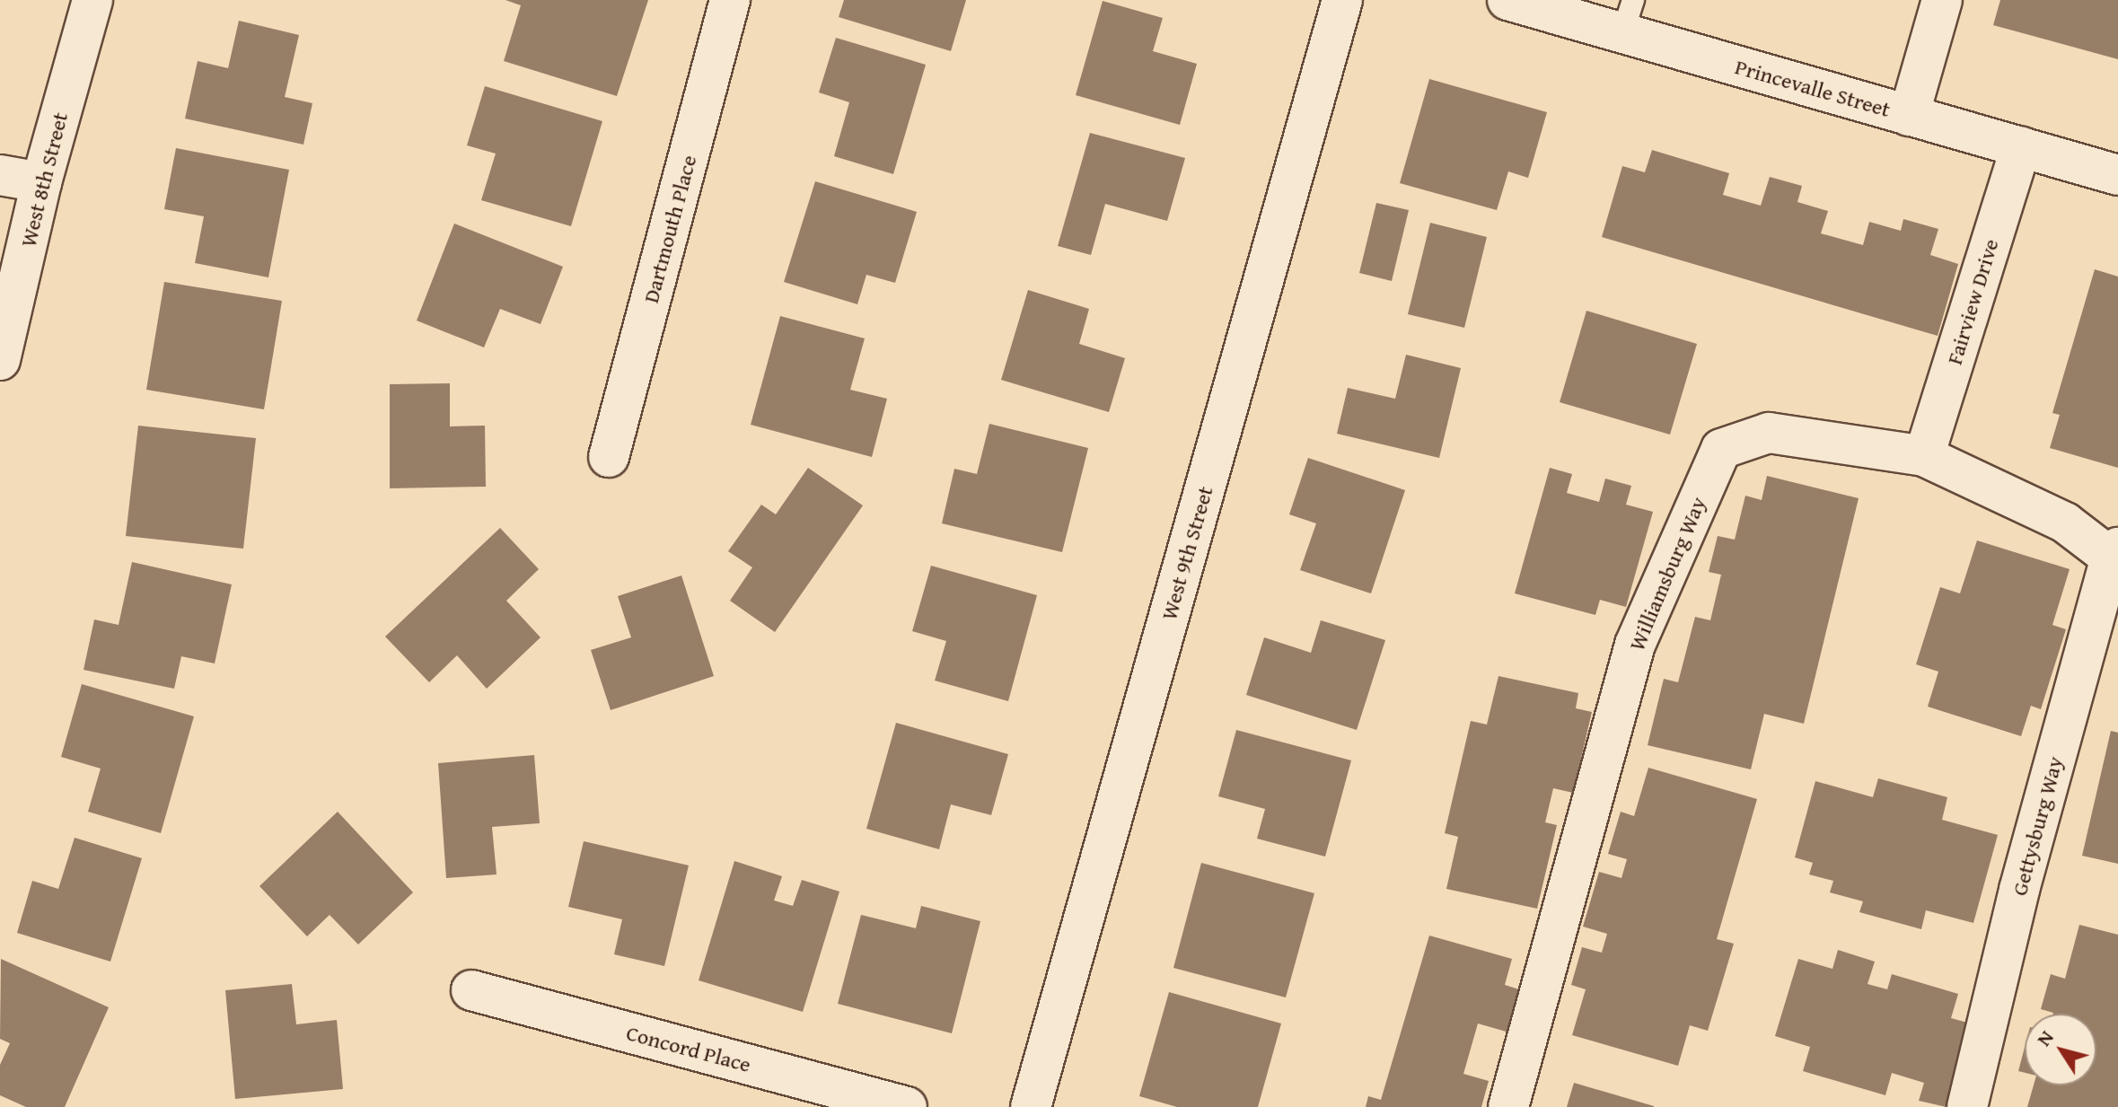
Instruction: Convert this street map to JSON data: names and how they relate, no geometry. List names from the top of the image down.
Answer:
{
  "streets": {
    "street": [
      "Princevalle Street",
      "West 8th Street",
      "Dartmouth Place",
      "Fairview Drive",
      "West 9th Street",
      "Williamsburg Way",
      "Gettysburg Way",
      "Concord Place"
    ]
  },
  "crossings": [
    ["Princevalle Street", "Fairview Drive"],
    ["Fairview Drive", "Williamsburg Way"],
    ["Williamsburg Way", "Gettysburg Way"]
  ],
  "north": "top left"
}
